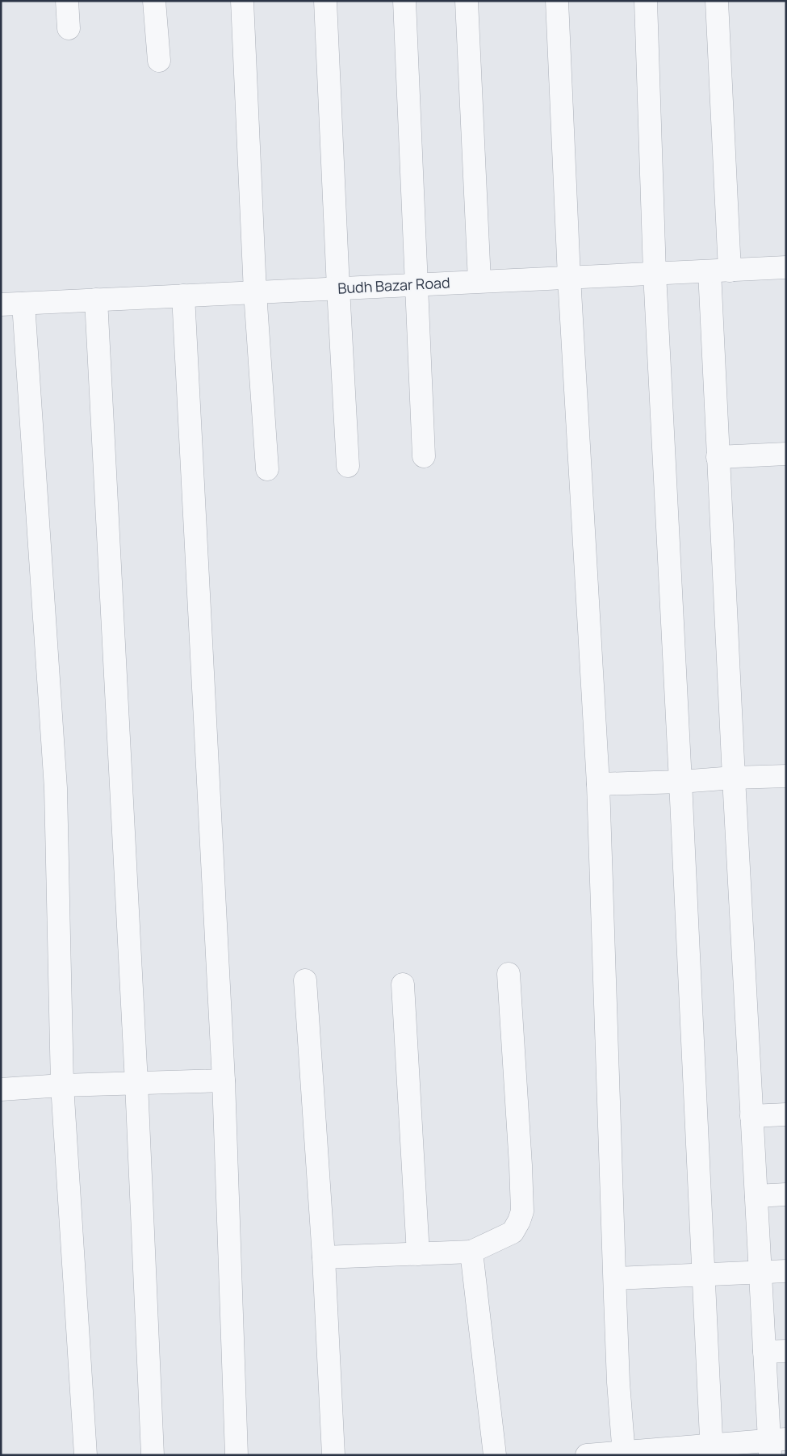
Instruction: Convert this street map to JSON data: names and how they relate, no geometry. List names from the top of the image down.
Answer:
{
  "streets": {
    "street": ["Budh Bazar Road"]
  }
}
